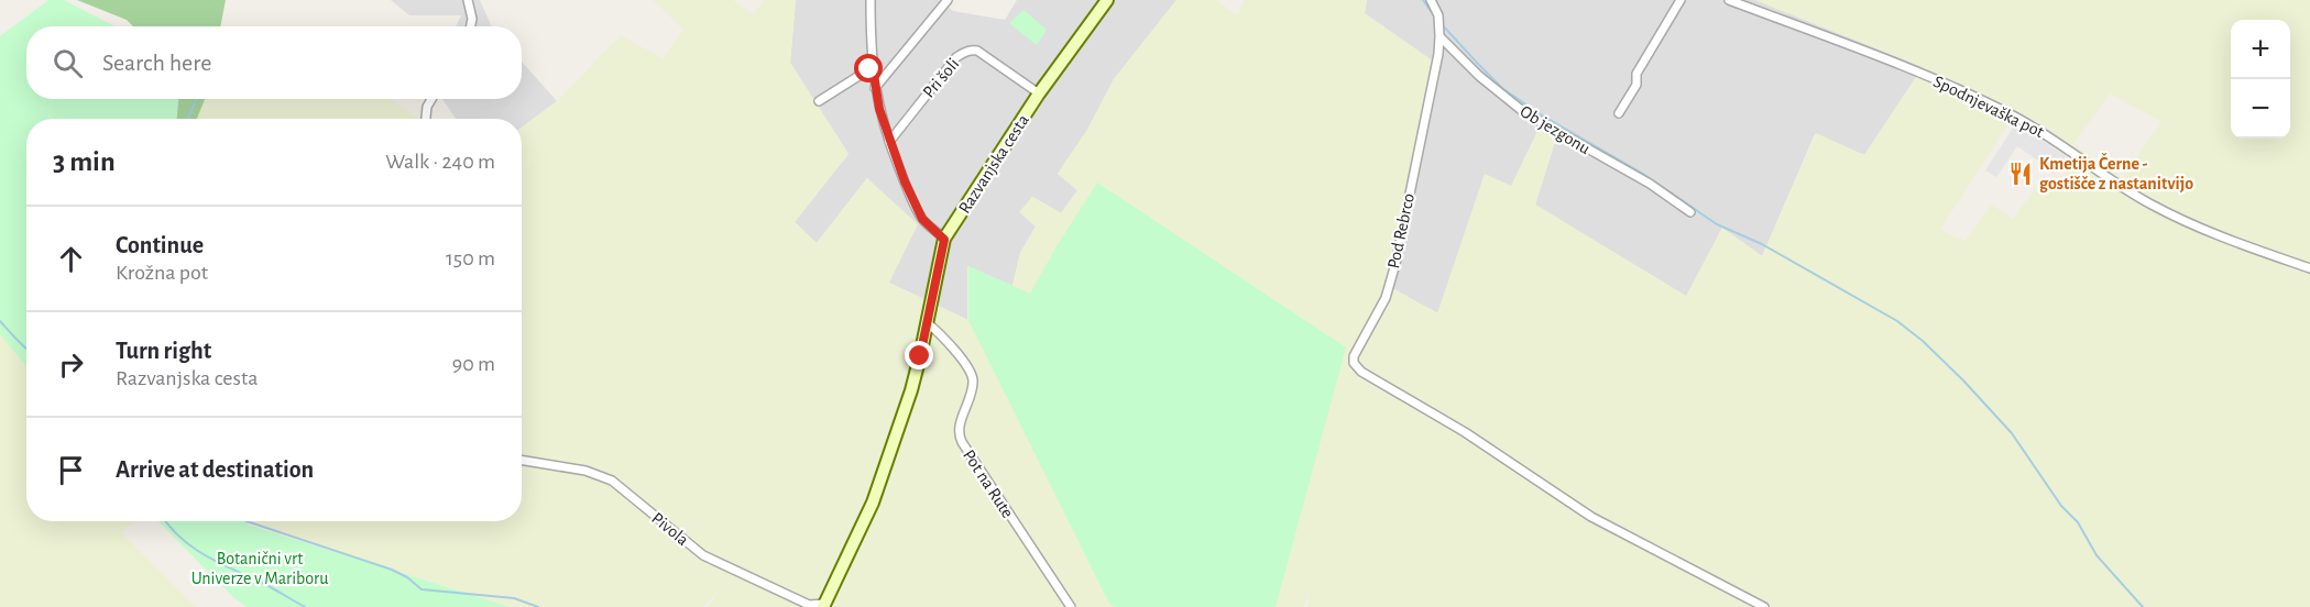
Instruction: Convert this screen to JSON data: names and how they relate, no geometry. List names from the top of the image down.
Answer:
{
  "streets": {
    "street": [
      "Pri šoli",
      "Spodnjevaška pot",
      "Ob jezgonu",
      "Razvanjska cesta",
      "Pod Rebrco",
      "Pot na Rute",
      "Pivola"
    ]
  },
  "crossings": [
    ["Pri šoli", "Razvanjska cesta"],
    ["Ob jezgonu", "Pod Rebrco"],
    ["Razvanjska cesta", "Pot na Rute"],
    ["Razvanjska cesta", "Pivola"]
  ],
  "parks": ["Botanični vrt Univerze v Mariboru"],
  "places": {
    "restaurant": ["Kmetija Černe - gostišče z nastanitvijo"]
  },
  "page": {
    "map_buttons": ["+", "−"],
    "search": "Search here",
    "heading": ["3 min", "Walk · 240 m"],
    "list": [
      ["Continue", "Krožna pot", "150 m"],
      ["Turn right", "Razvanjska cesta", "90 m"],
      "Arrive at destination"
    ]
  }
}
